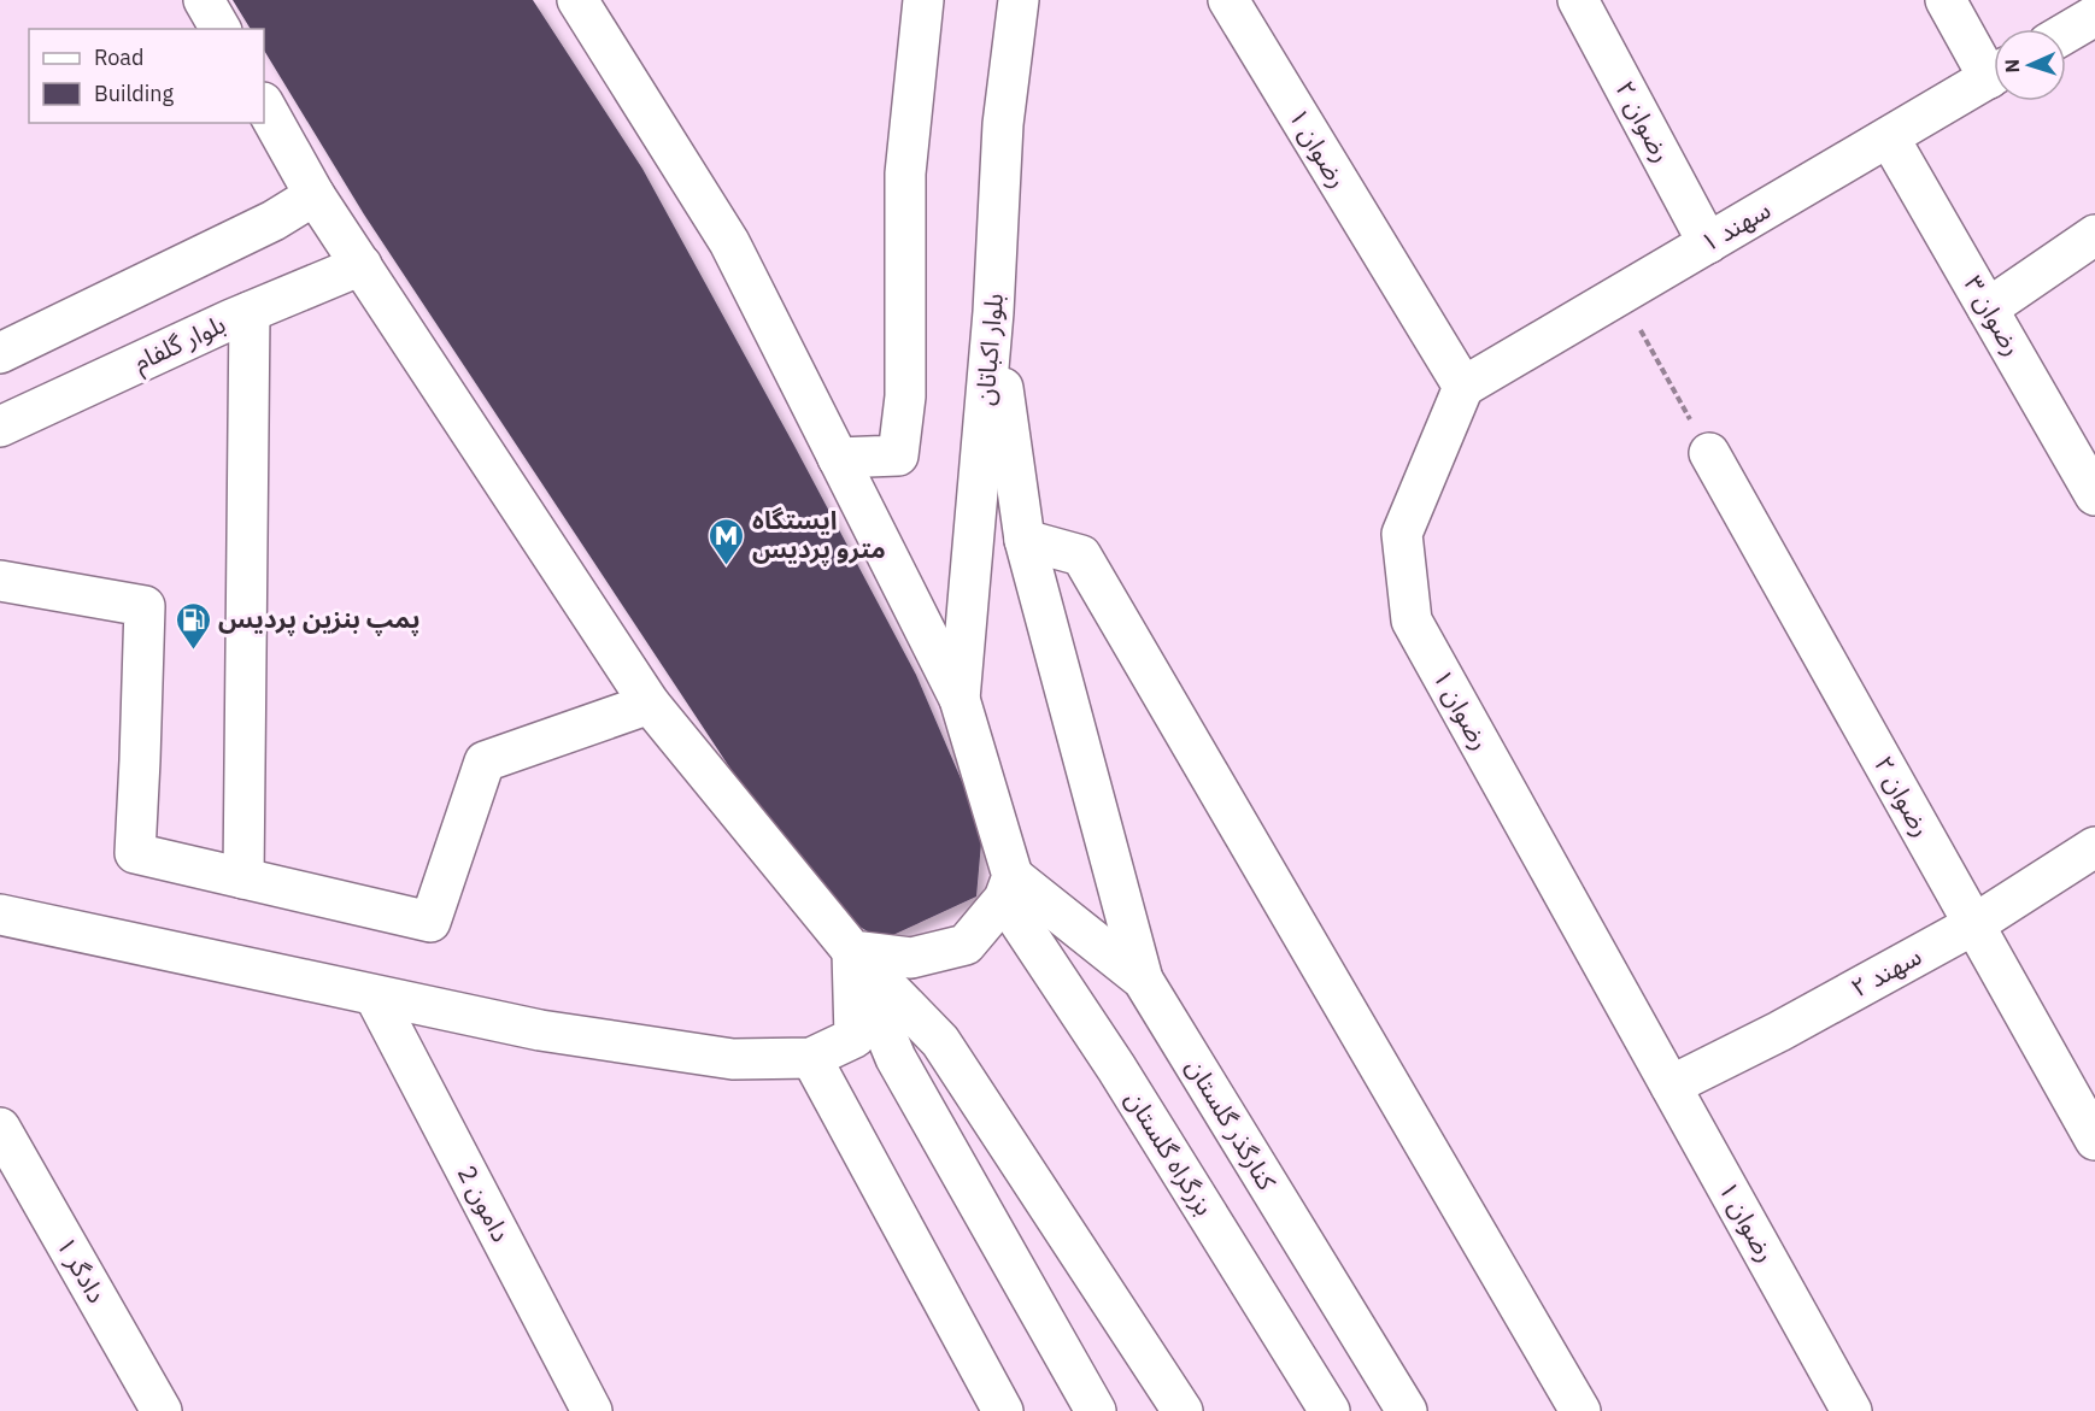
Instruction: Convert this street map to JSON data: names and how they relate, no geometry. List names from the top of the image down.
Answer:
{
  "streets": {
    "main road": [
      "رضوان ۲",
      "رضوان ۱",
      "سهند ۱",
      "رضوان ۳",
      "بلوار گلفام",
      "بلوار اکباتان",
      "سهند ۲",
      "کنارگذر گلستان",
      "بزرگراه گلستان",
      "دامون 2",
      "۱ دادگر"
    ]
  },
  "crossings": [
    ["رضوان ۲", "سهند ۱"],
    ["رضوان ۲", "سهند ۲"],
    ["رضوان ۱", "سهند ۱"],
    ["رضوان ۱", "سهند ۲"],
    ["سهند ۱", "رضوان ۳"],
    ["بلوار اکباتان", "بزرگراه گلستان"],
    ["کنارگذر گلستان", "بزرگراه گلستان"]
  ],
  "places": {
    "metro station": ["ایستگاه مترو پردیس"],
    "fuel station": ["پمپ بنزین پردیس"]
  },
  "legend": ["Road", "Building"],
  "north": "left"
}
